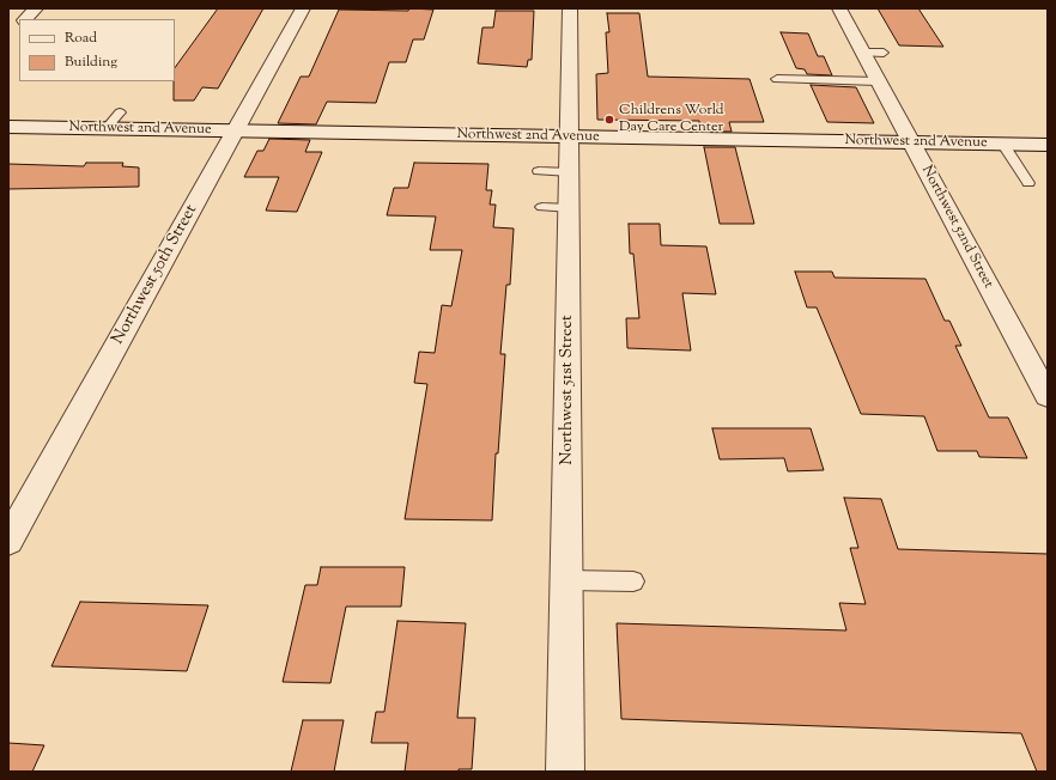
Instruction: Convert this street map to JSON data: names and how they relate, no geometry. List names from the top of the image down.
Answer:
{
  "streets": {
    "street": [
      "Northwest 2nd Avenue",
      "Northwest 52nd Street",
      "Northwest 50th Street",
      "Northwest 51st Street"
    ]
  },
  "crossings": [
    ["Northwest 2nd Avenue", "Northwest 52nd Street"],
    ["Northwest 2nd Avenue", "Northwest 50th Street"],
    ["Northwest 2nd Avenue", "Northwest 51st Street"]
  ],
  "places": ["Childrens World Day Care Center"],
  "legend": ["Road", "Building"]
}
